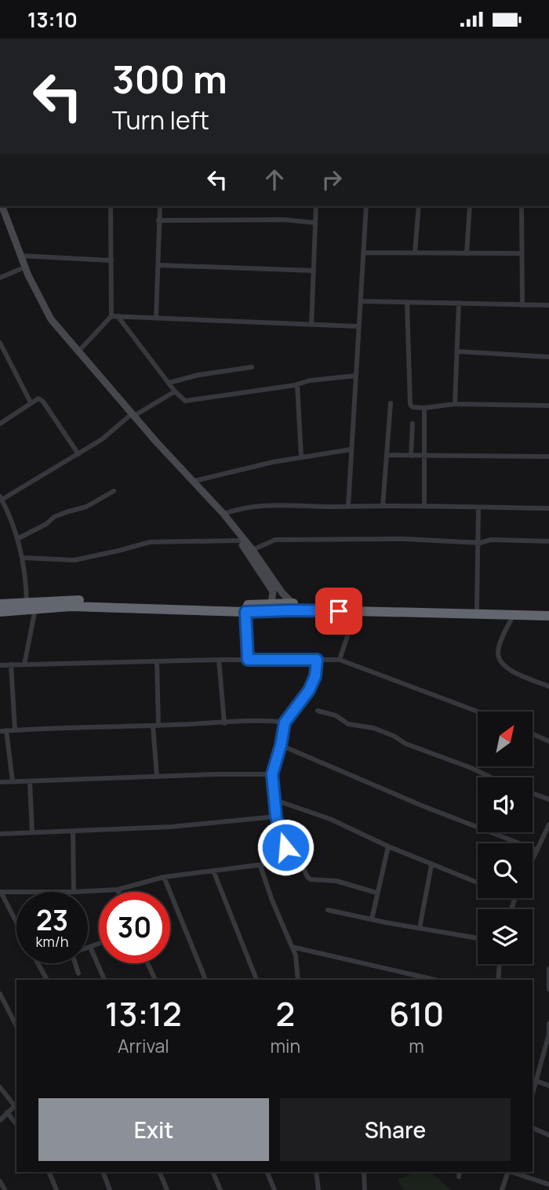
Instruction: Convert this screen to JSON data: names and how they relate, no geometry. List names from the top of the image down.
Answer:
{
  "north": "top right",
  "page": {
    "status": "13:10",
    "turn": ["300 m", "Turn left"],
    "speed": "23 km/h",
    "limit": "30",
    "eta": [
      "13:12",
      "Arrival",
      "2",
      "min",
      "610",
      "m"
    ],
    "buttons": ["Exit", "Share"]
  }
}
